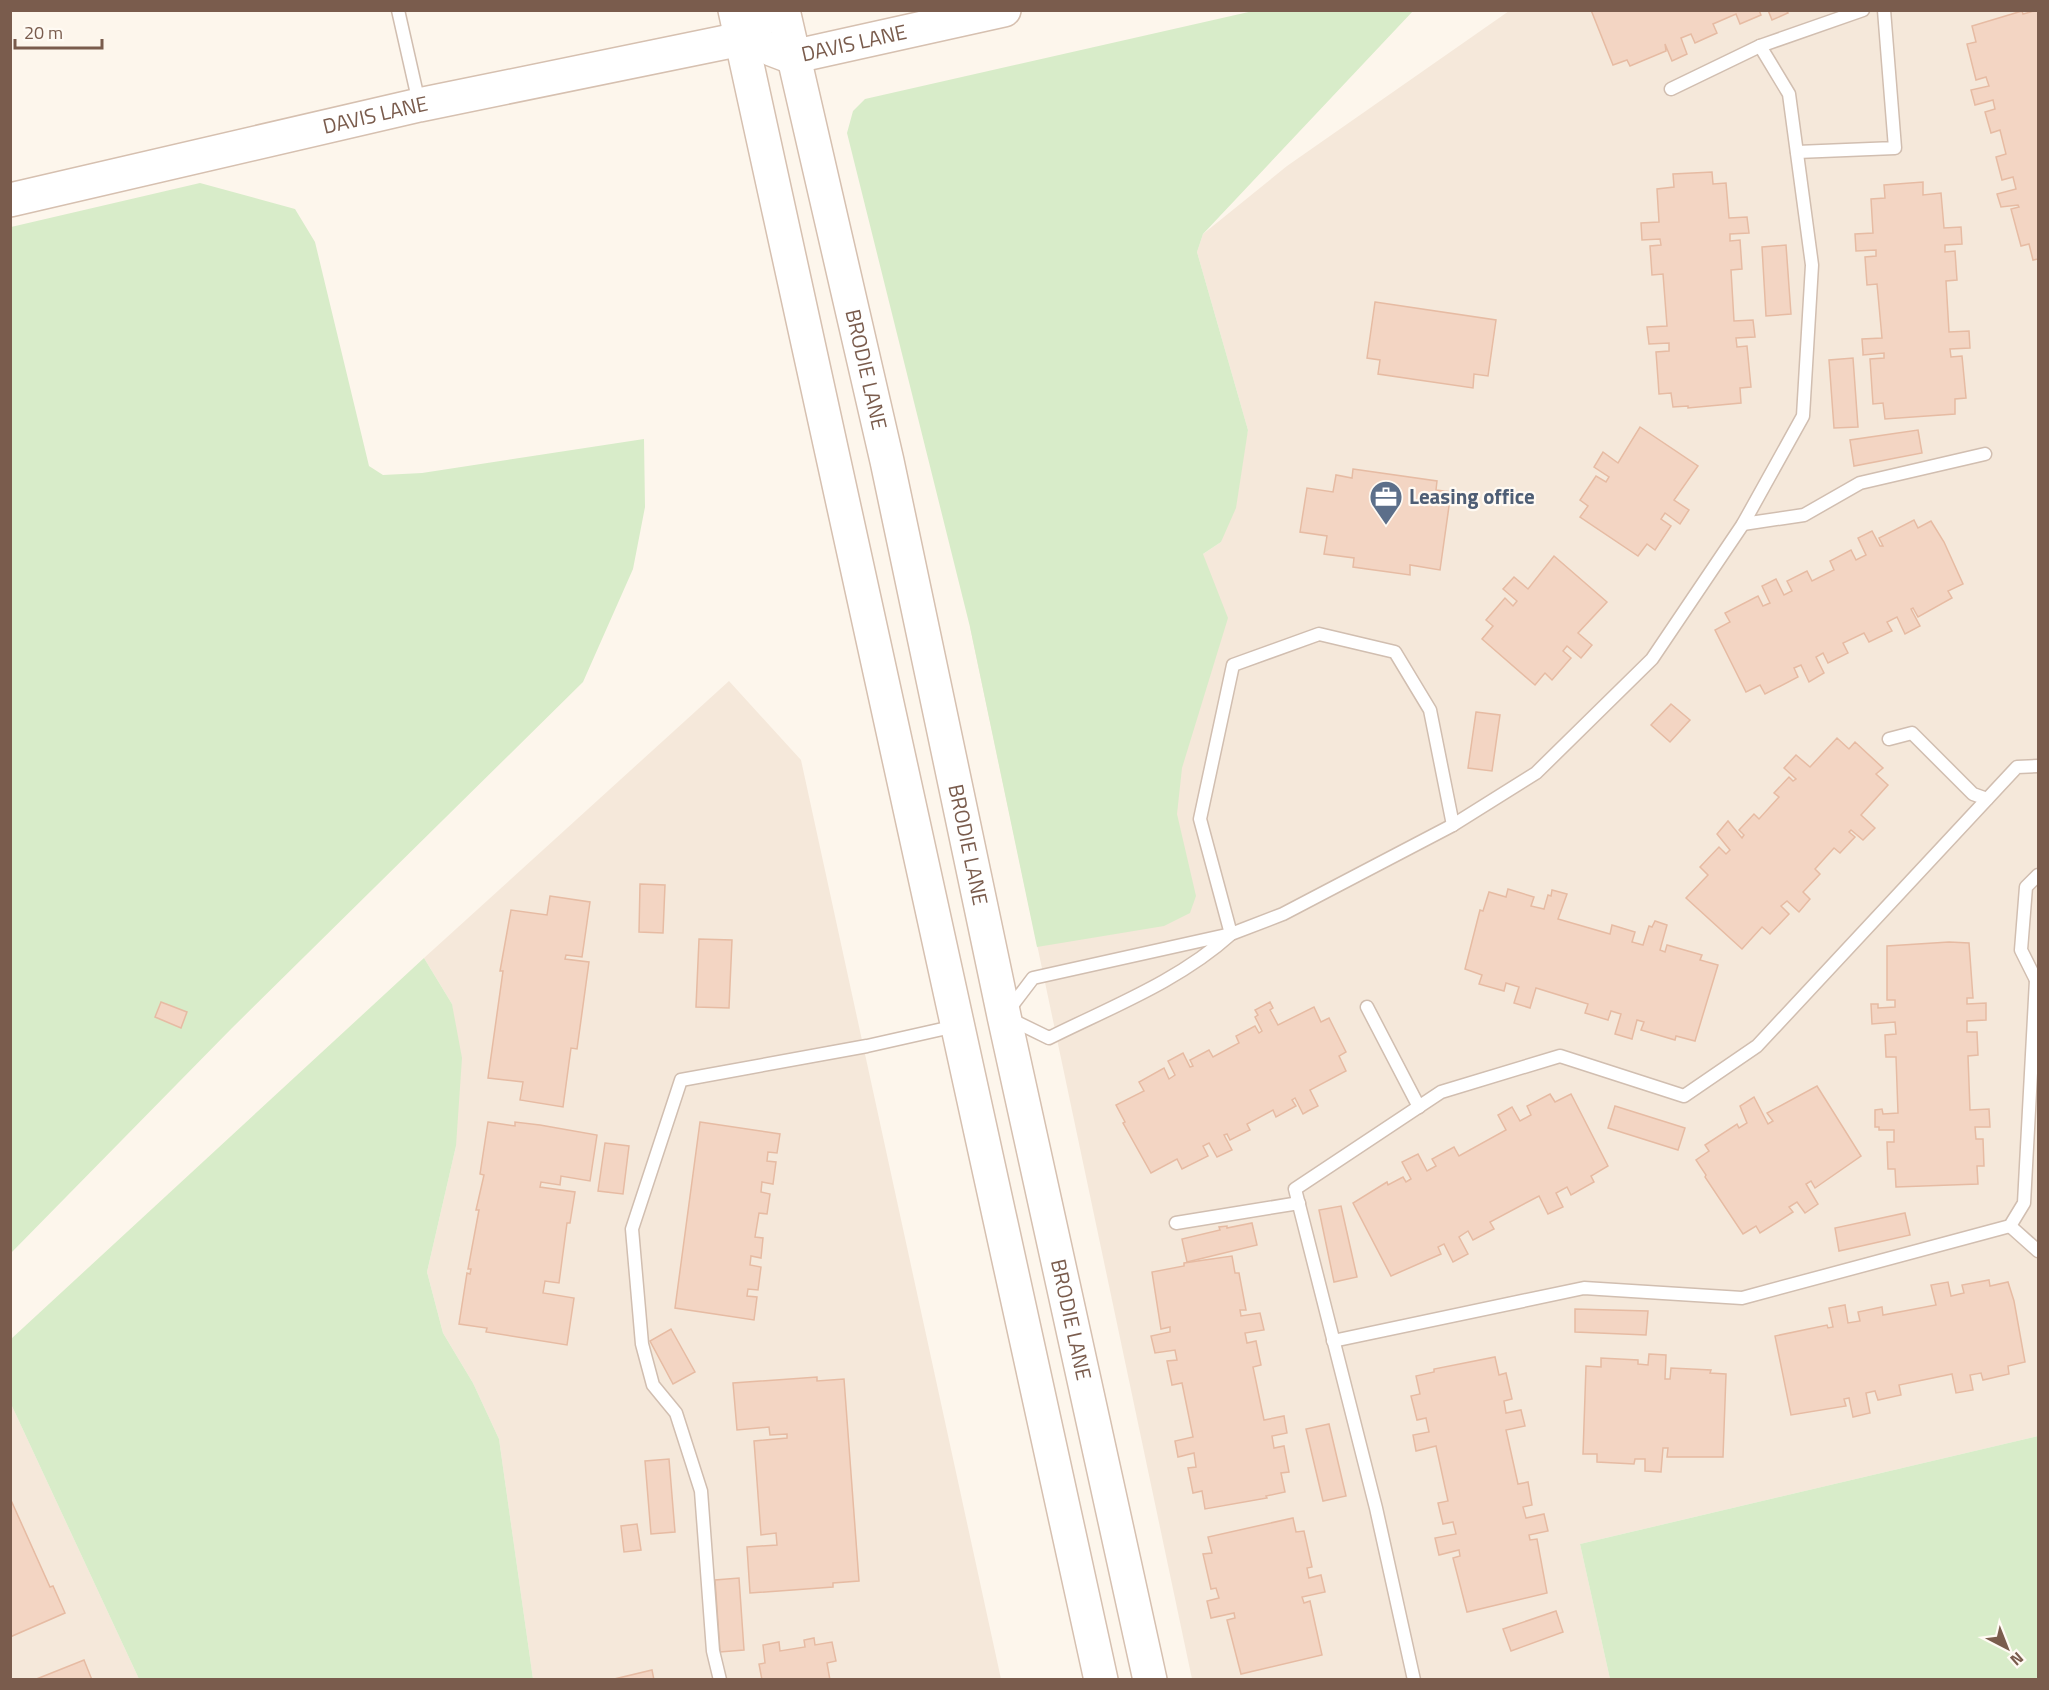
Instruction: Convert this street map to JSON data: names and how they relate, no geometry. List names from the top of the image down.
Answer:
{
  "streets": {
    "main road": ["DAVIS LANE", "BRODIE LANE"]
  },
  "crossings": [
    ["DAVIS LANE", "BRODIE LANE"]
  ],
  "places": {
    "office": ["Leasing office"]
  },
  "scale_bar": "20 m",
  "north": "bottom right"
}
